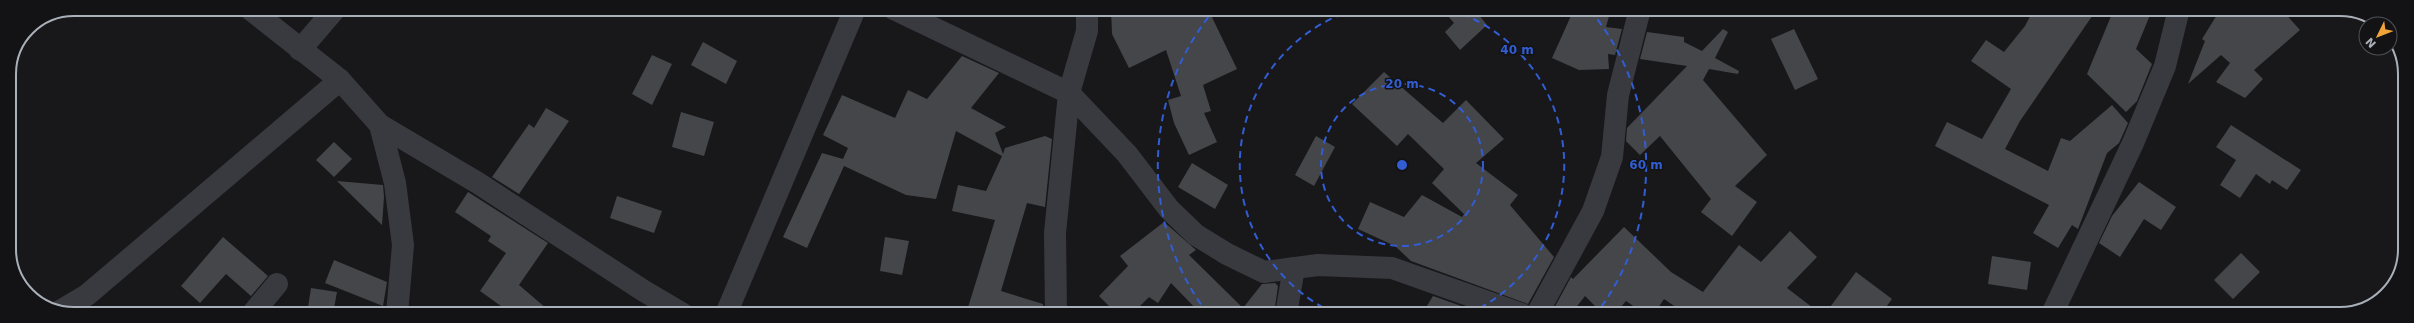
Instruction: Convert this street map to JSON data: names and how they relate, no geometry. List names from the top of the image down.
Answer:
{
  "north": "bottom left",
  "rings": ["40 m", "20 m", "60 m"]
}
